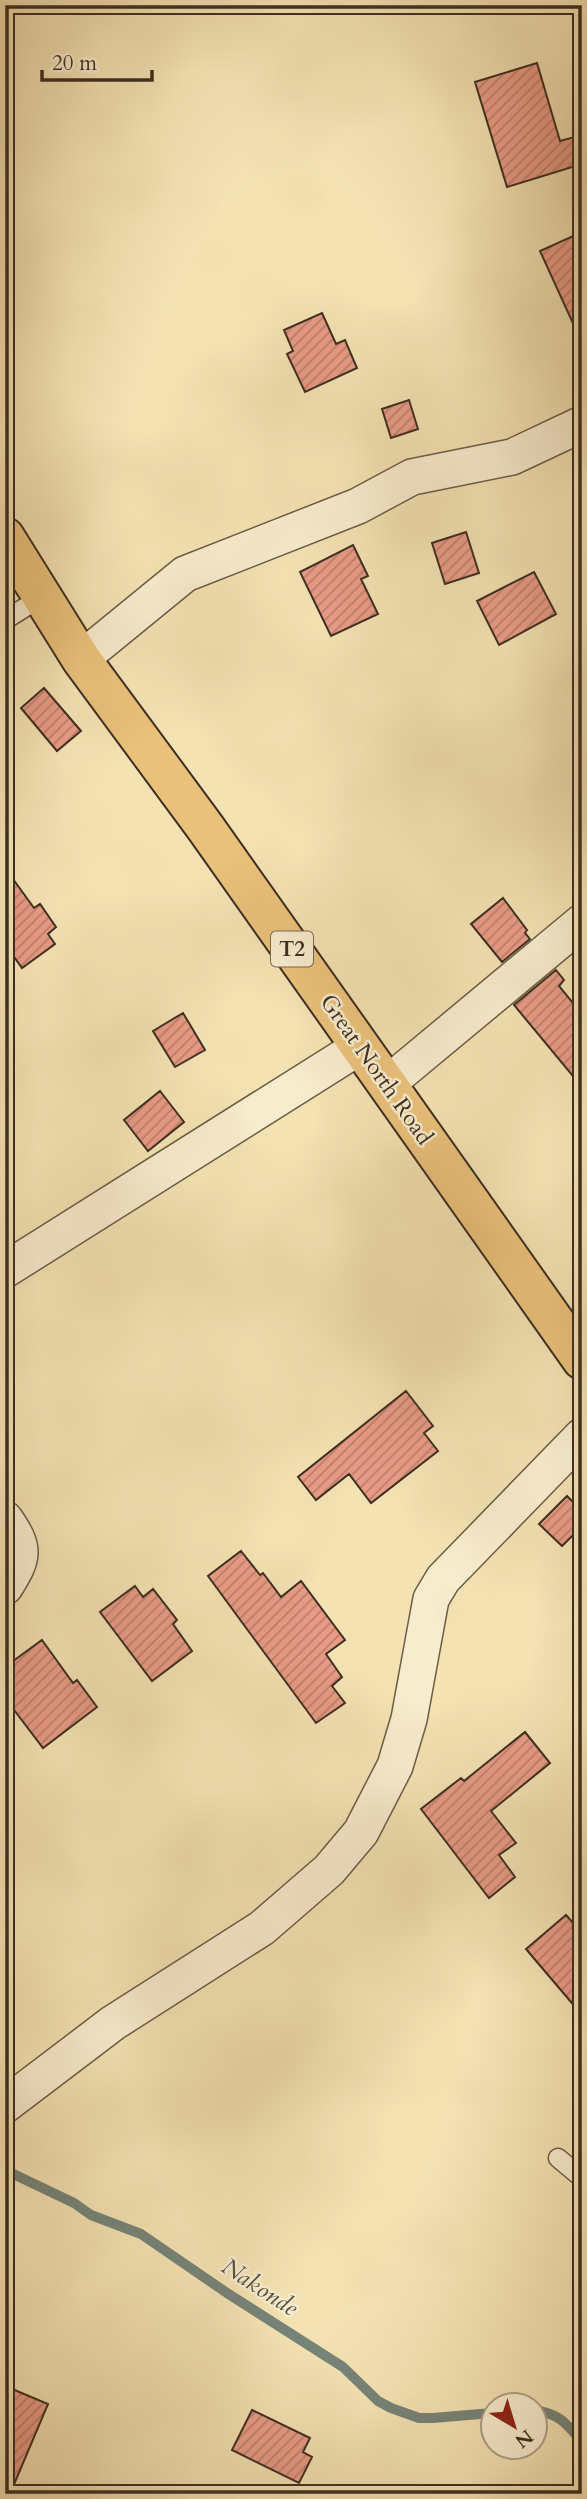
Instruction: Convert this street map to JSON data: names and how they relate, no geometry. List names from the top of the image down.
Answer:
{
  "streets": {
    "highway": ["T2", "Great North Road"]
  },
  "water": ["Nakonde"],
  "scale_bar": "20 m",
  "north": "bottom right"
}
